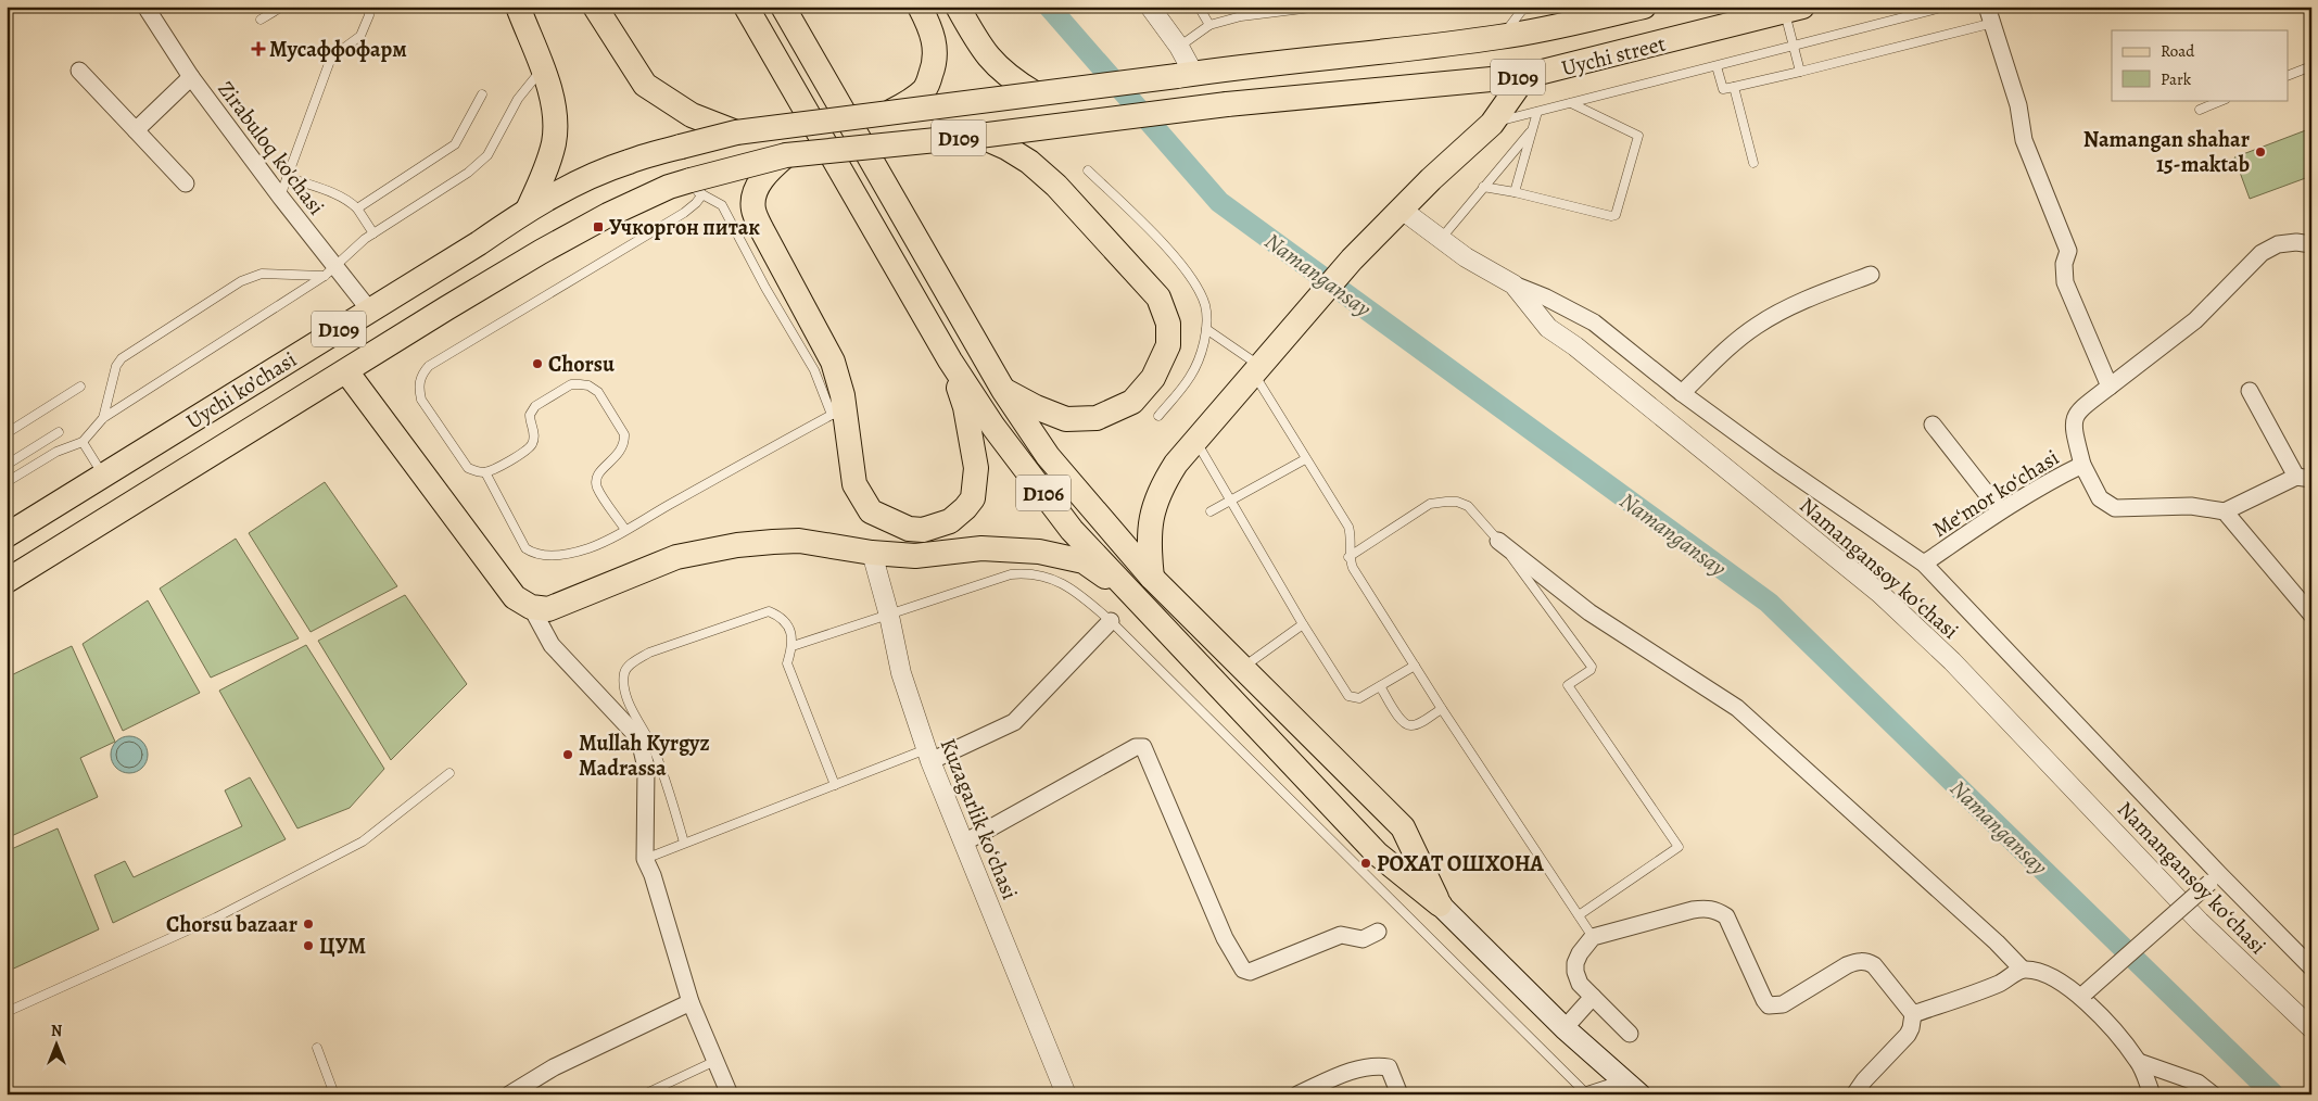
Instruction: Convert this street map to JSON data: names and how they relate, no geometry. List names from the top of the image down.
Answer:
{
  "streets": {
    "main road": [
      "Uychi street",
      "D109",
      "Uychi ko’chasi",
      "D106"
    ],
    "street": [
      "Zirabuloq ko'chasi",
      "Meʻmor koʻchasi",
      "Namangansoy koʻchasi",
      "Kuzagarlik koʻchasi"
    ]
  },
  "crossings": [
    ["Uychi street", "D109"],
    ["D109", "Uychi ko’chasi"],
    ["Zirabuloq ko'chasi", "Uychi ko’chasi"]
  ],
  "water": ["Namangansay"],
  "places": {
    "health": ["Мусаффофарм"],
    "other": [
      "Namangan shahar 15-maktab",
      "Chorsu",
      "Mullah Kyrgyz Madrassa",
      "РОХАТ ОШХОНА",
      "Chorsu bazaar",
      "ЦУМ"
    ],
    "transit": ["Учкоргон питак"]
  },
  "legend": ["Road", "Park"],
  "north": "top"
}
